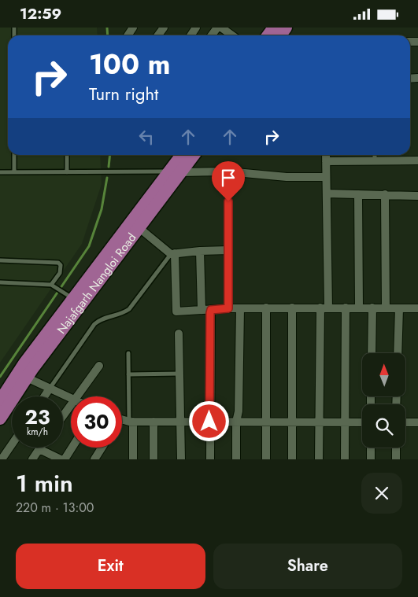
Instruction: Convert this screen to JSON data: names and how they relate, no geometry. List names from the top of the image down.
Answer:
{
  "streets": {
    "main road": ["Najafgarh Nangloi Road"]
  },
  "north": "top",
  "page": {
    "status": "12:59",
    "turn": ["100 m", "Turn right"],
    "speed": "23 km/h",
    "limit": "30",
    "heading": ["1 min", "220 m · 13:00"],
    "buttons": ["Exit", "Share"]
  }
}
